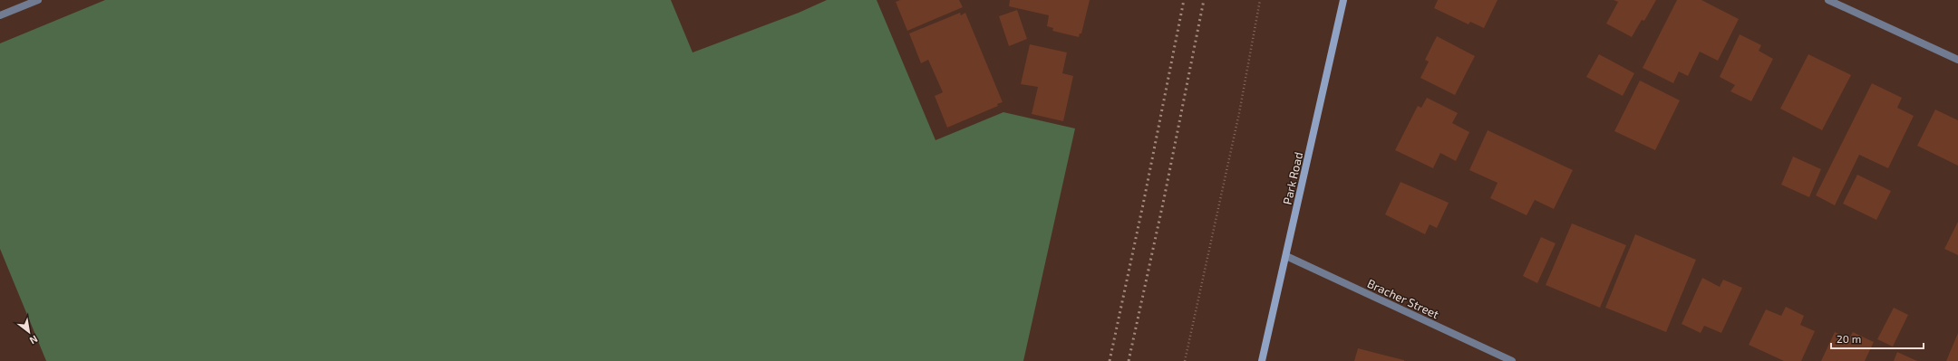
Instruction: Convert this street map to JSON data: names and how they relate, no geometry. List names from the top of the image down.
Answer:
{
  "streets": {
    "main road": ["Park Road"],
    "street": ["Bracher Street"]
  },
  "crossings": [
    ["Park Road", "Bracher Street"]
  ],
  "scale_bar": "20 m",
  "north": "bottom right"
}
